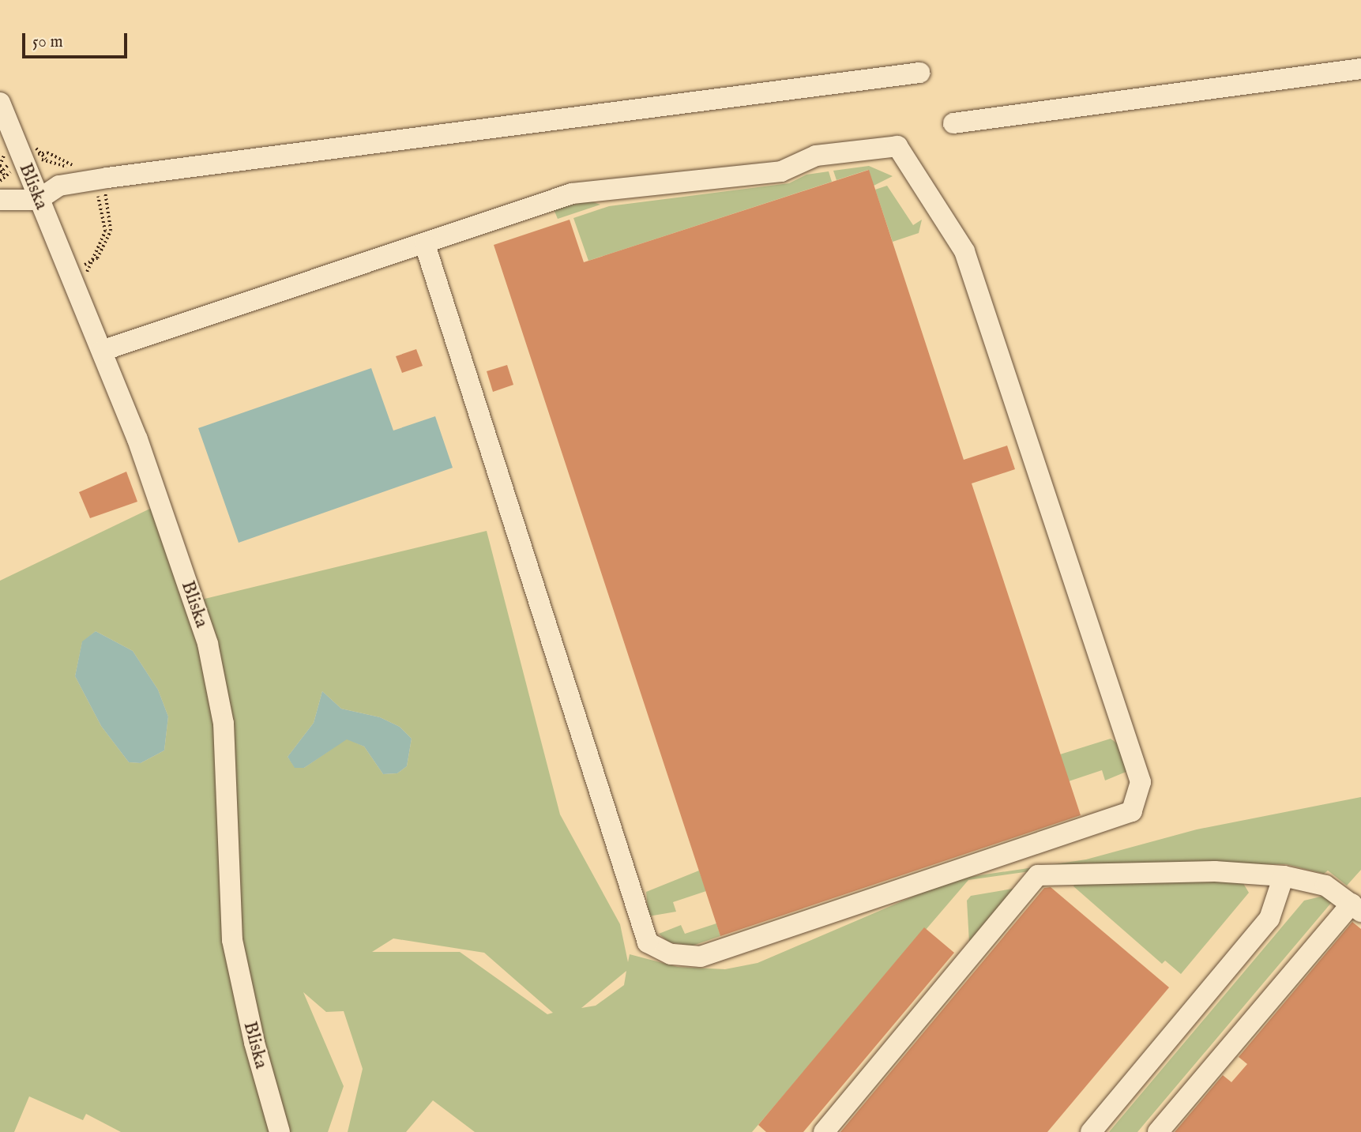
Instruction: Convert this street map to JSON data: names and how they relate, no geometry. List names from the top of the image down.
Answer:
{
  "streets": {
    "street": ["Bliska"]
  },
  "scale_bar": "50 m"
}
